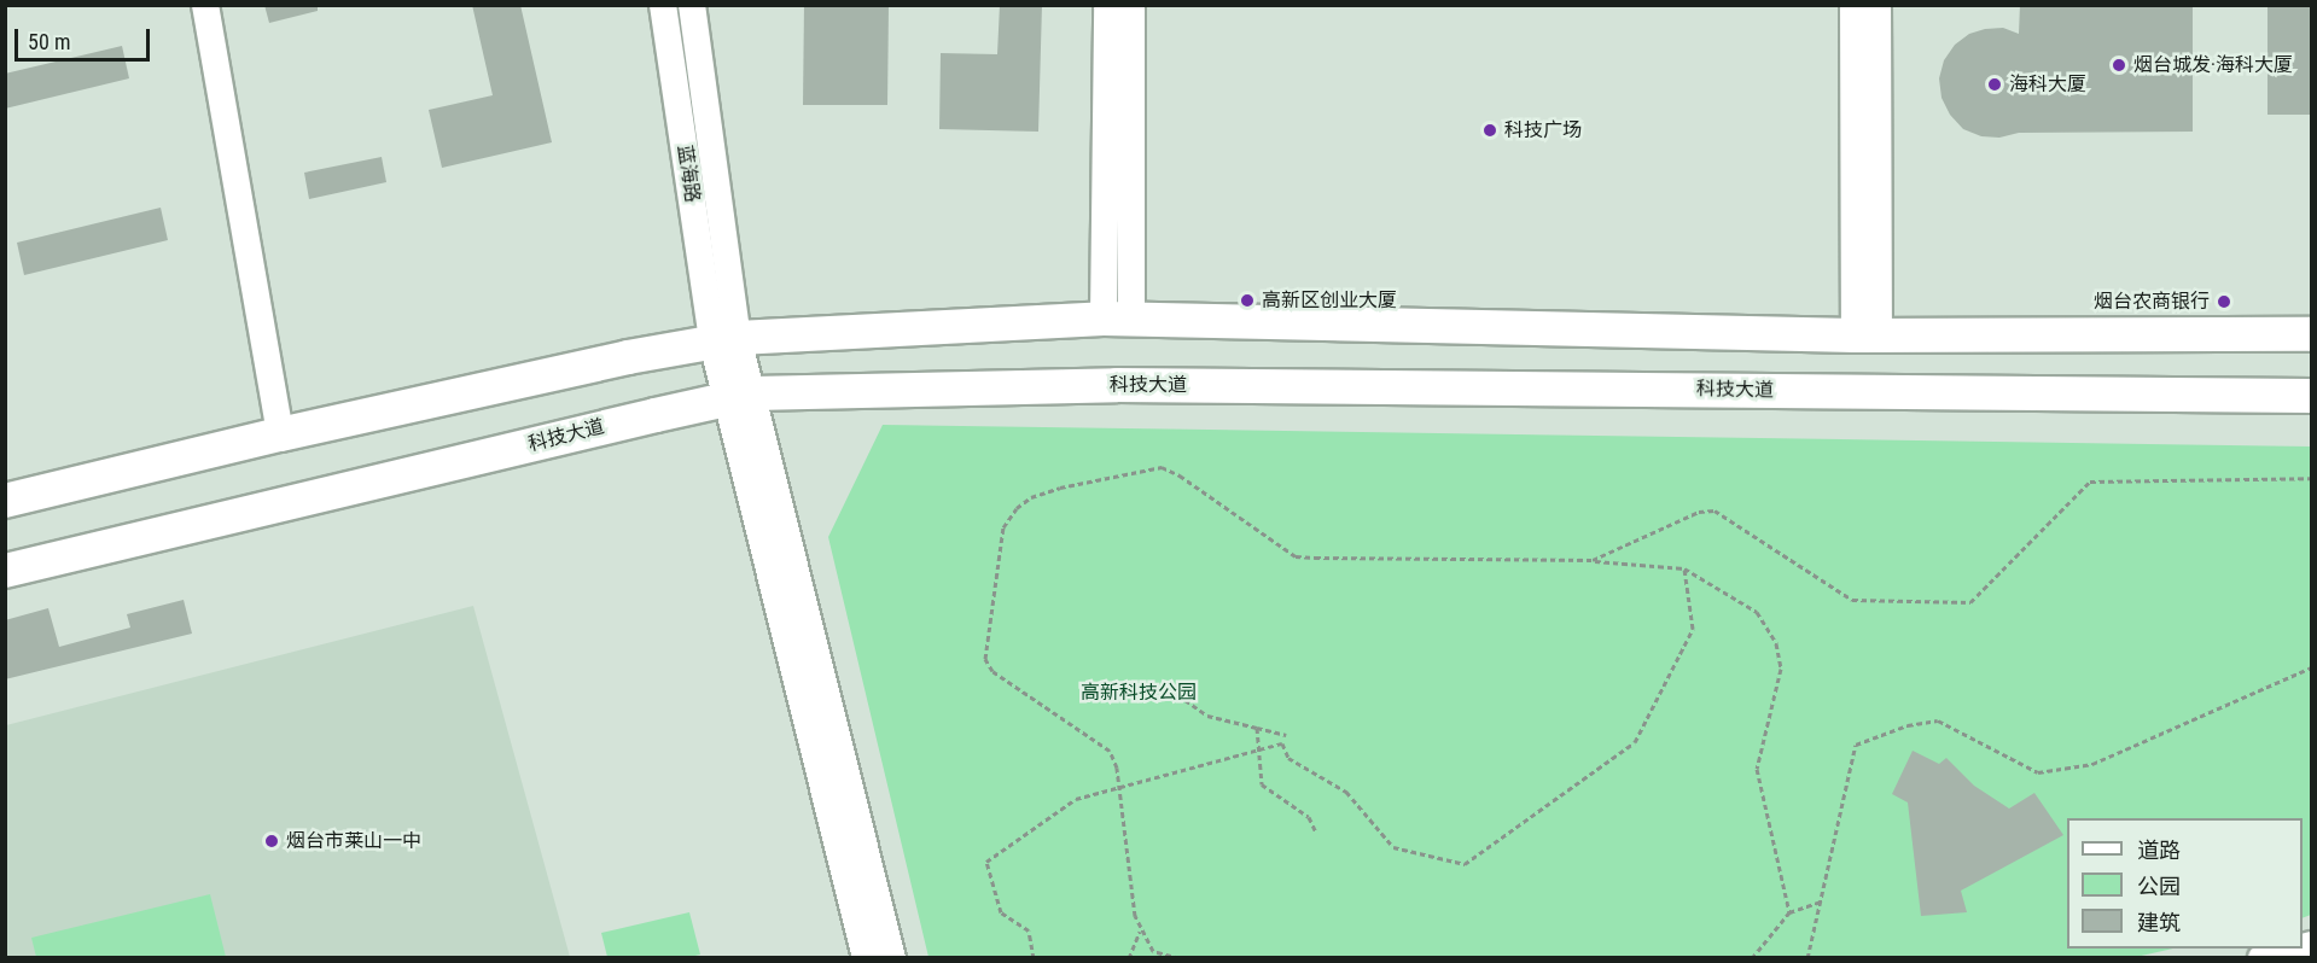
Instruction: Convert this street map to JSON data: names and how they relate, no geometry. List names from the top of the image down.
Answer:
{
  "streets": {
    "main road": ["科技大道"],
    "street": ["蓝海路"]
  },
  "parks": ["高新科技公园"],
  "places": [
    "烟台城发·海科大厦",
    "海科大厦",
    "科技广场",
    "高新区创业大厦",
    "烟台农商银行",
    "烟台市莱山一中"
  ],
  "legend": ["道路", "公园", "建筑"],
  "scale_bar": "50 m"
}
